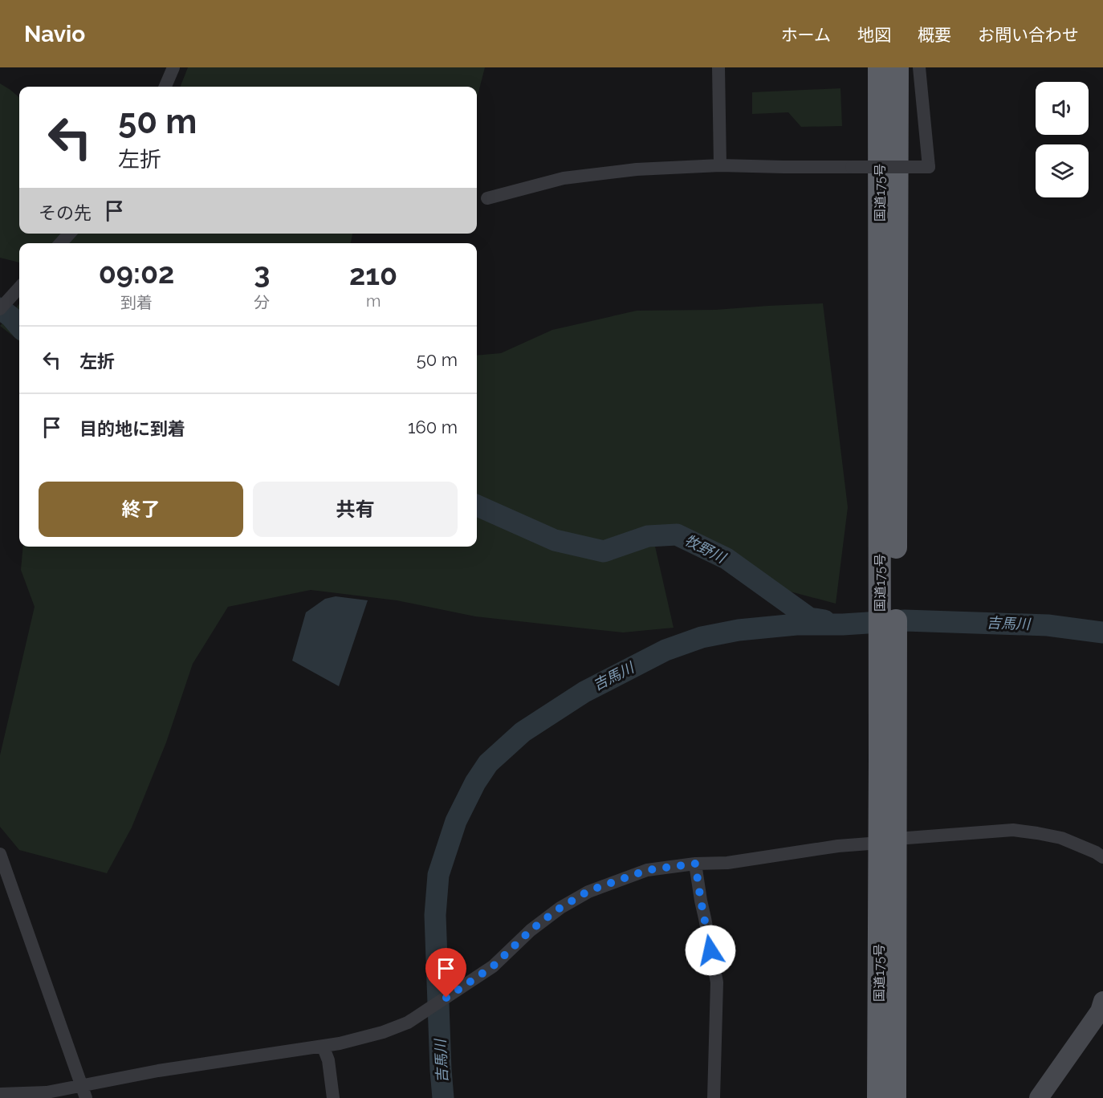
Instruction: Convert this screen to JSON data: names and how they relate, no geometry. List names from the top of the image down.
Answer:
{
  "streets": {
    "highway": ["国道175号"]
  },
  "water": ["牧野川", "吉馬川"],
  "page": {
    "header": "Navio",
    "nav": [
      "ホーム",
      "地図",
      "概要",
      "お問い合わせ"
    ],
    "turn": ["50 m", "左折"],
    "then": "その先",
    "eta": [
      "09:02",
      "到着",
      "3",
      "分",
      "210",
      "m"
    ],
    "list": [
      {
        "name": "左折",
        "value": "50 m"
      },
      {
        "name": "目的地に到着",
        "value": "160 m"
      }
    ],
    "buttons": ["終了", "共有"]
  }
}
